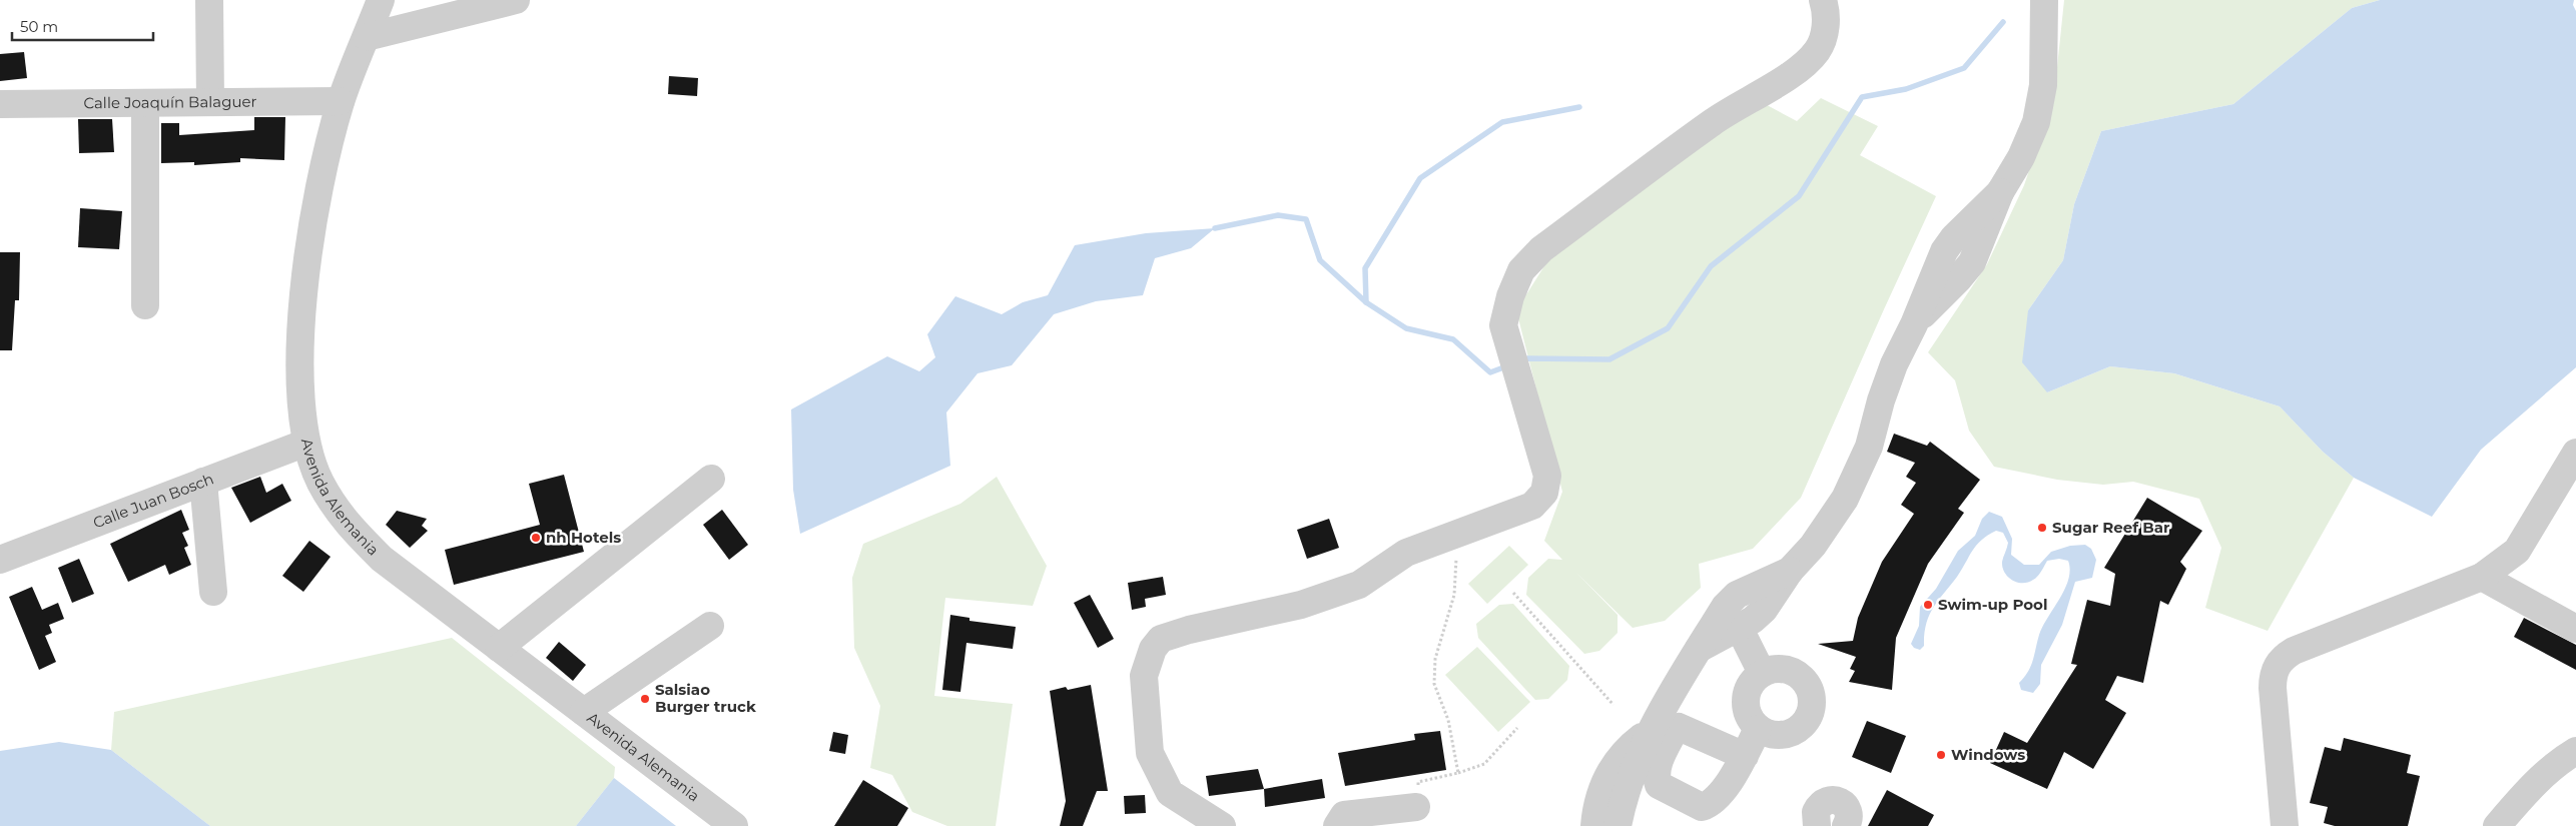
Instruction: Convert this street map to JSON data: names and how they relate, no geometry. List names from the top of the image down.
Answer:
{
  "streets": {
    "street": ["Calle Joaquín Balaguer", "Avenida Alemania", "Calle Juan Bosch"]
  },
  "crossings": [
    ["Calle Joaquín Balaguer", "Avenida Alemania"],
    ["Avenida Alemania", "Calle Juan Bosch"]
  ],
  "places": [
    "Sugar Reef Bar",
    "nh Hotels",
    "Swim-up Pool",
    "Salsiao Burger truck",
    "Windows"
  ],
  "scale_bar": "50 m"
}
